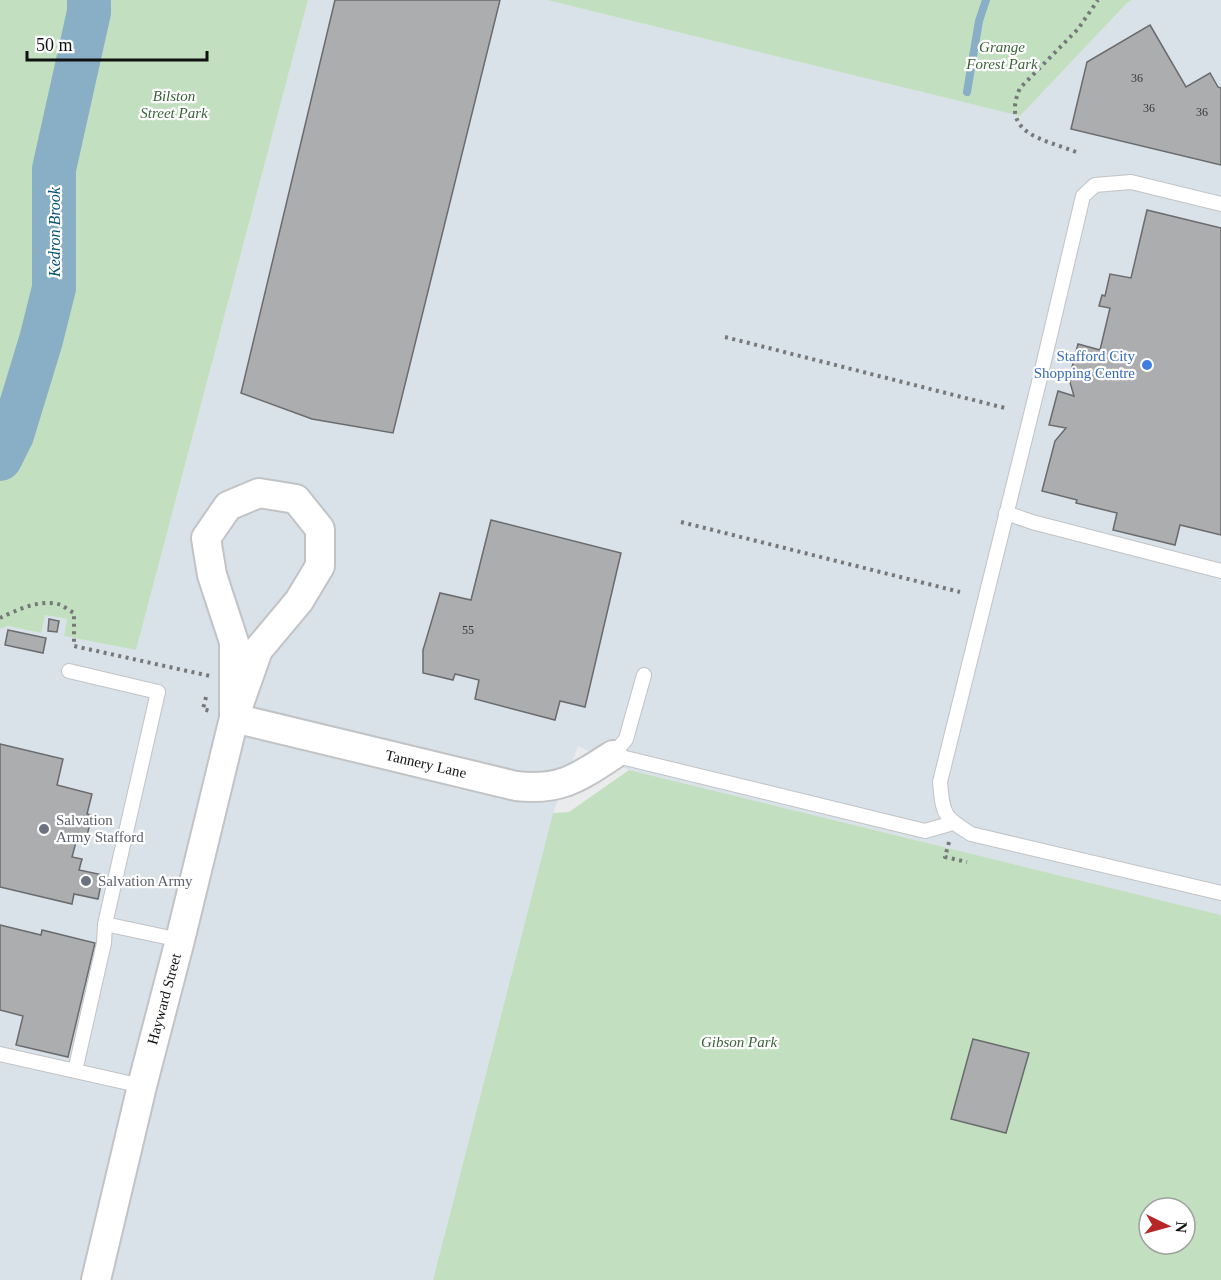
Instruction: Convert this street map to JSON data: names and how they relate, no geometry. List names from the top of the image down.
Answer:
{
  "streets": {
    "street": ["Tannery Lane", "Hayward Street"]
  },
  "crossings": [
    ["Tannery Lane", "Hayward Street"]
  ],
  "water": ["Kedron Brook"],
  "parks": ["Grange Forest Park", "Bilston Street Park", "Gibson Park"],
  "places": ["Stafford City Shopping Centre", "Salvation Army Stafford", "Salvation Army"],
  "house_numbers": [
    "36",
    "36",
    "36",
    "55"
  ],
  "scale_bar": "50 m",
  "north": "right"
}
